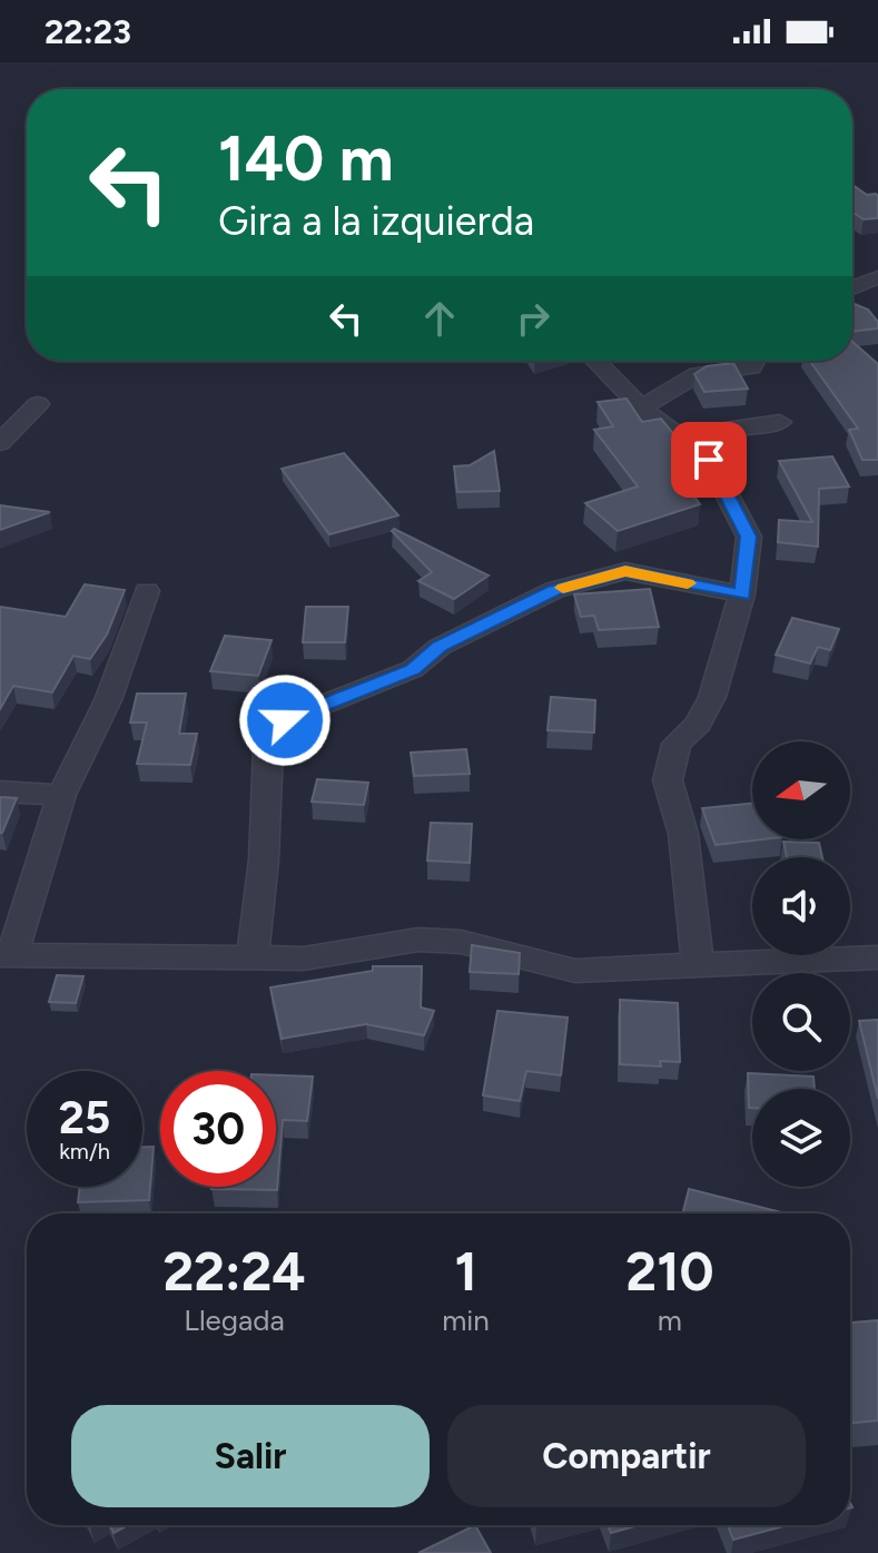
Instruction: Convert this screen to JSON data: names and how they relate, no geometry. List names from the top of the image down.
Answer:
{
  "north": "left",
  "page": {
    "status": "22:23",
    "turn": ["140 m", "Gira a la izquierda"],
    "speed": "25 km/h",
    "limit": "30",
    "eta": [
      "22:24",
      "Llegada",
      "1",
      "min",
      "210",
      "m"
    ],
    "buttons": ["Salir", "Compartir"]
  }
}
